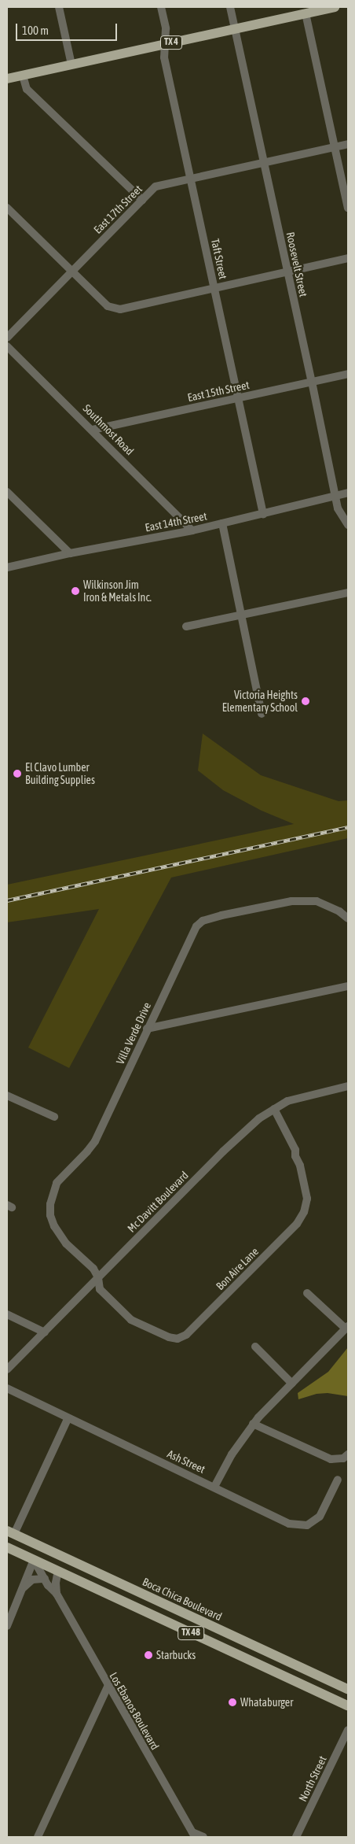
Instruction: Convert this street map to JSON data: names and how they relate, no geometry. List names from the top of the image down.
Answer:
{
  "streets": {
    "main road": ["TX 4", "Boca Chica Boulevard", "TX 48"],
    "street": [
      "East 17th Street",
      "Taft Street",
      "Roosevelt Street",
      "East 15th Street",
      "Southmost Road",
      "East 14th Street",
      "Villa Verde Drive",
      "Mc Davitt Boulevard",
      "Bon Aire Lane",
      "Ash Street",
      "Los Ebanos Boulevard",
      "North Street"
    ]
  },
  "crossings": [
    ["TX 4", "Taft Street"],
    ["TX 4", "Roosevelt Street"],
    ["East 17th Street", "Taft Street"],
    ["East 17th Street", "Roosevelt Street"],
    ["Taft Street", "East 15th Street"],
    ["Taft Street", "East 14th Street"],
    ["Roosevelt Street", "East 15th Street"],
    ["Roosevelt Street", "East 14th Street"],
    ["East 15th Street", "Southmost Road"],
    ["Southmost Road", "East 14th Street"],
    ["Villa Verde Drive", "Mc Davitt Boulevard"],
    ["Villa Verde Drive", "Bon Aire Lane"],
    ["Mc Davitt Boulevard", "Bon Aire Lane"],
    ["TX 48", "Los Ebanos Boulevard"]
  ],
  "places": [
    "Wilkinson Jim Iron & Metals Inc.",
    "Victoria Heights Elementary School",
    "El Clavo Lumber Building Supplies",
    "Starbucks",
    "Whataburger"
  ],
  "scale_bar": "100 m"
}
